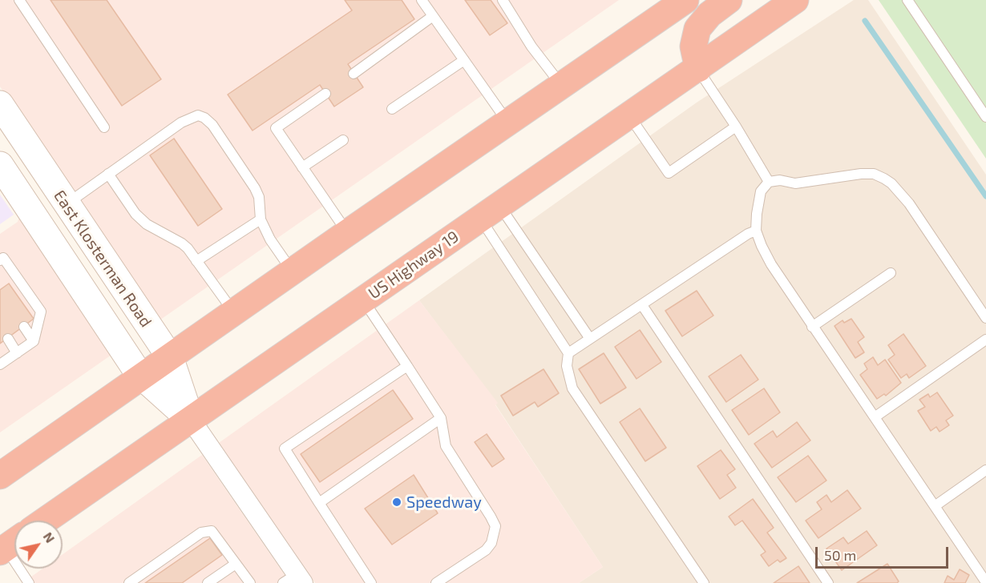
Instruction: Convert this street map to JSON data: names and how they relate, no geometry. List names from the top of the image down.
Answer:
{
  "streets": {
    "highway": ["US Highway 19"],
    "main road": ["East Klosterman Road"]
  },
  "crossings": [
    ["East Klosterman Road", "US Highway 19"]
  ],
  "places": ["Speedway"],
  "scale_bar": "50 m",
  "north": "top right"
}
